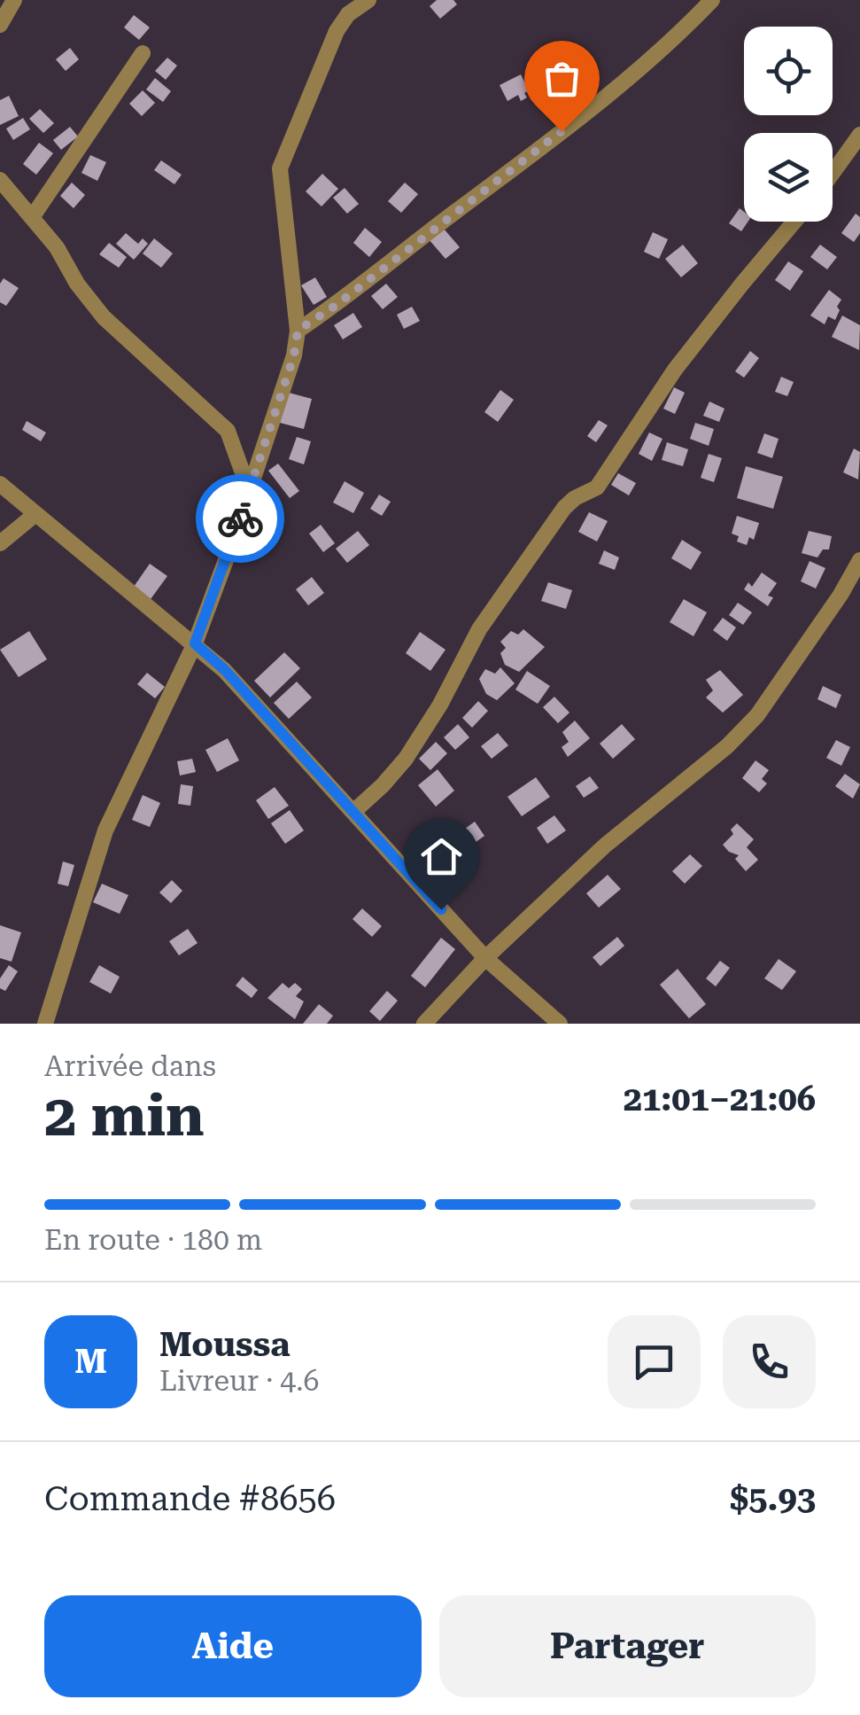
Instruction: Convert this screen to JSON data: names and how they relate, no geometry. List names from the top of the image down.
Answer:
{
  "page": {
    "heading": ["2 min", "Arrivée dans", "21:01–21:06"],
    "panel": [
      "Moussa",
      "Livreur · 4.6",
      "Commande #8656",
      "$5.93"
    ],
    "bar": "En route · 180 m",
    "round": "M",
    "buttons": ["Aide", "Partager"]
  }
}
